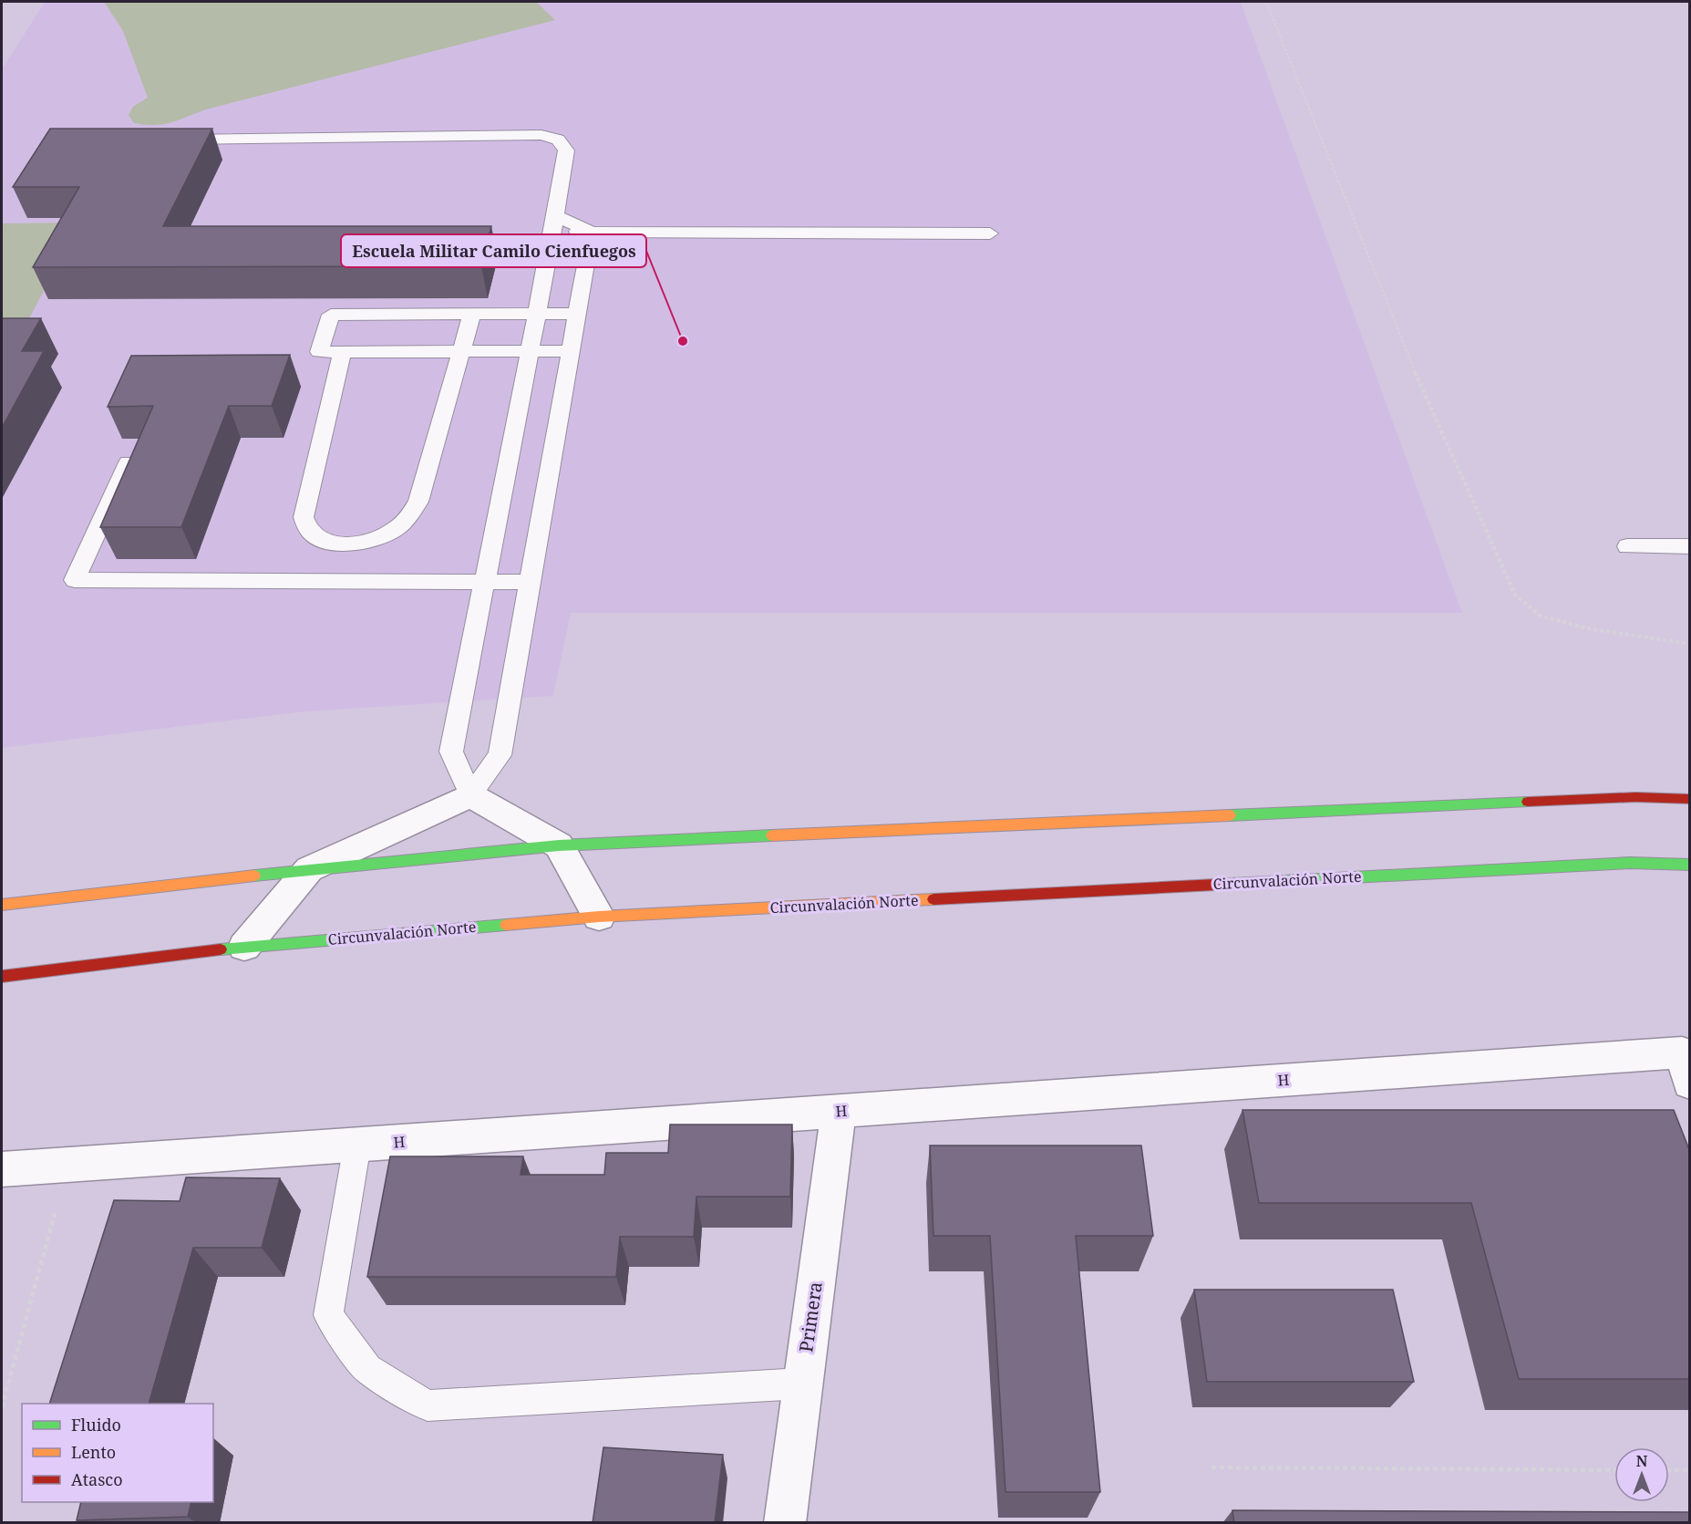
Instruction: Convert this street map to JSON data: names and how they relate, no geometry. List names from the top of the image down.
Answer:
{
  "streets": {
    "highway": ["Circunvalación Norte"],
    "street": ["H", "Primera"]
  },
  "crossings": [
    ["H", "Primera"]
  ],
  "places": ["Escuela Militar Camilo Cienfuegos"],
  "legend": ["Fluido", "Lento", "Atasco"],
  "north": "top"
}
